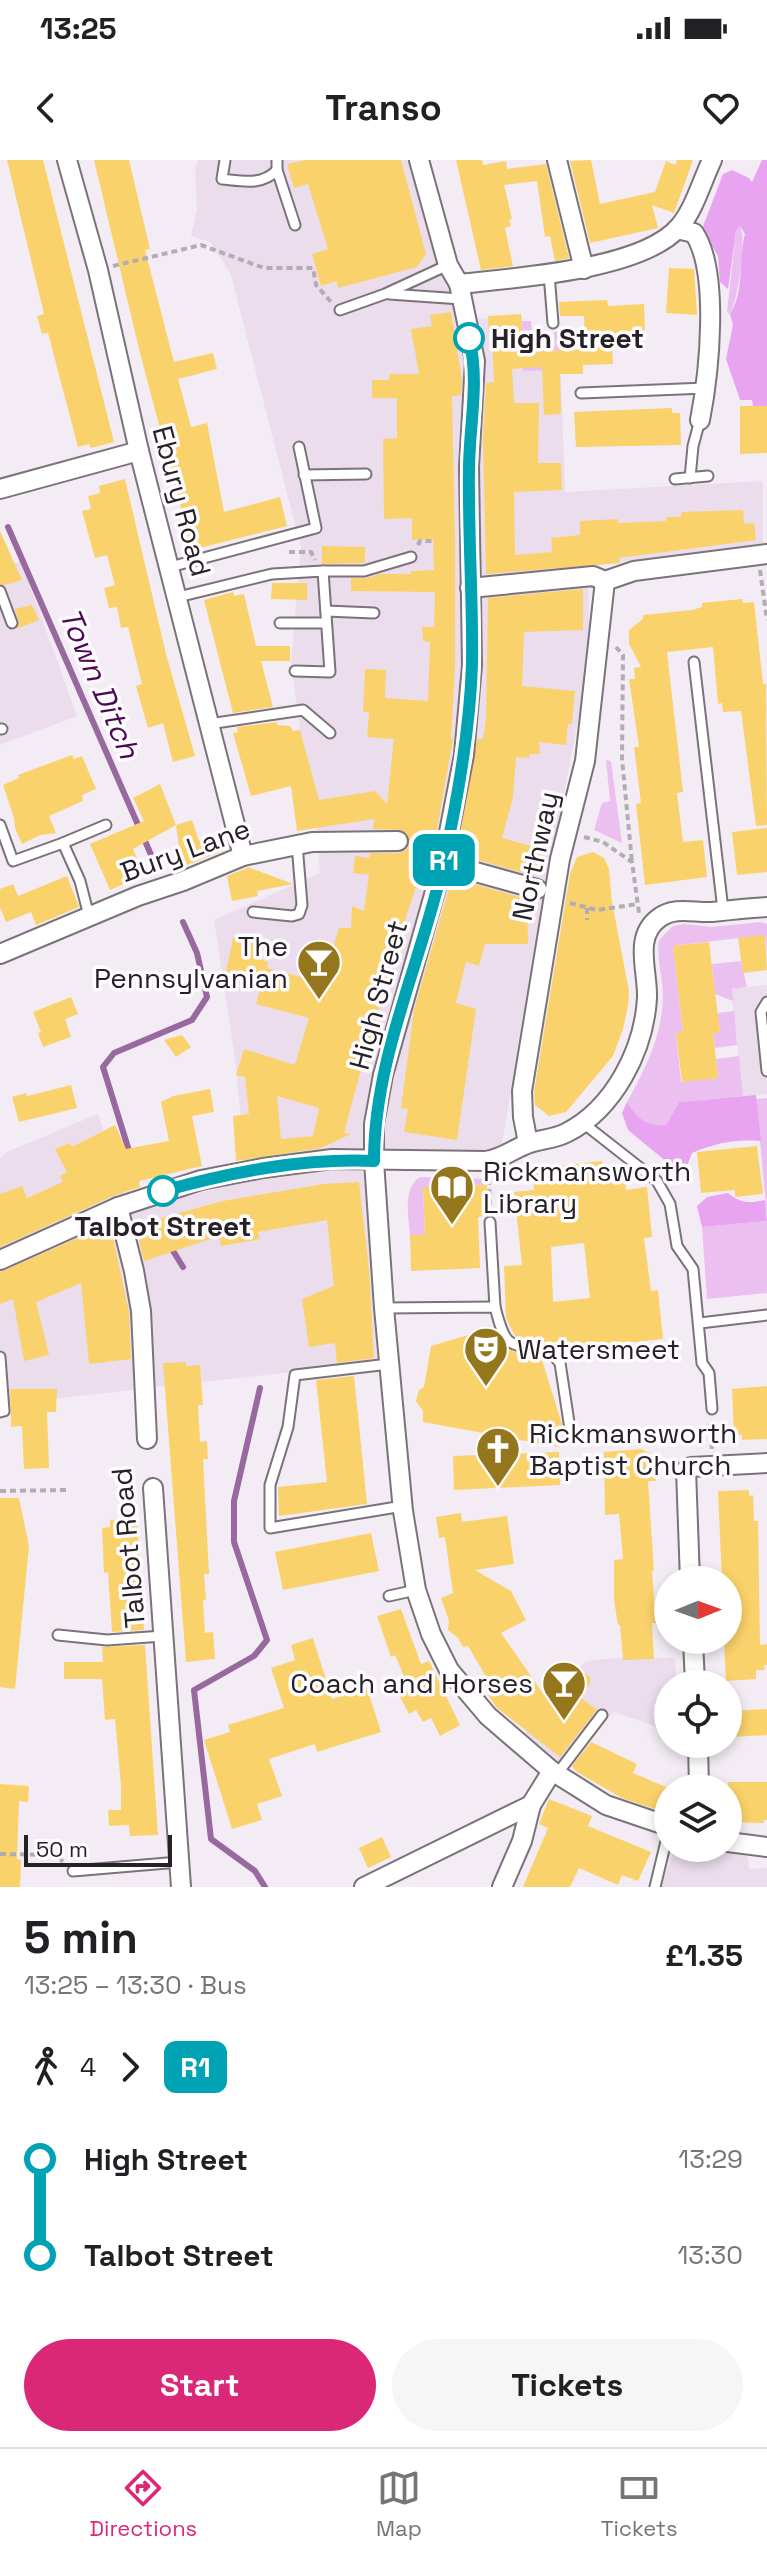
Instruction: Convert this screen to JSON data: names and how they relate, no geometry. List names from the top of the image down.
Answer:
{
  "streets": {
    "street": [
      "Ebury Road",
      "Bury Lane",
      "Northway",
      "High Street",
      "Talbot Road"
    ]
  },
  "crossings": [
    ["Ebury Road", "Bury Lane"]
  ],
  "water": ["Town Ditch"],
  "places": {
    "other": ["High Street", "Talbot Street"],
    "bar": ["The Pennsylvanian", "Coach and Horses"],
    "library": ["Rickmansworth Library"],
    "theatre": ["Watersmeet"],
    "church": ["Rickmansworth Baptist Church"]
  },
  "lines": ["bus line R1"],
  "scale_bar": "50 m",
  "north": "right",
  "page": {
    "status": "13:25",
    "header": "Transo",
    "on_map": "R1",
    "scale": "50 m",
    "heading": ["5 min", "13:25 – 13:30 · Bus", "£1.35"],
    "legs": ["4", "R1"],
    "list": [
      {
        "name": "High Street",
        "value": "13:29"
      },
      {
        "name": "Talbot Street",
        "value": "13:30"
      }
    ],
    "buttons": ["Start", "Tickets"],
    "tabs": ["Directions", "Map", "Tickets"]
  }
}
